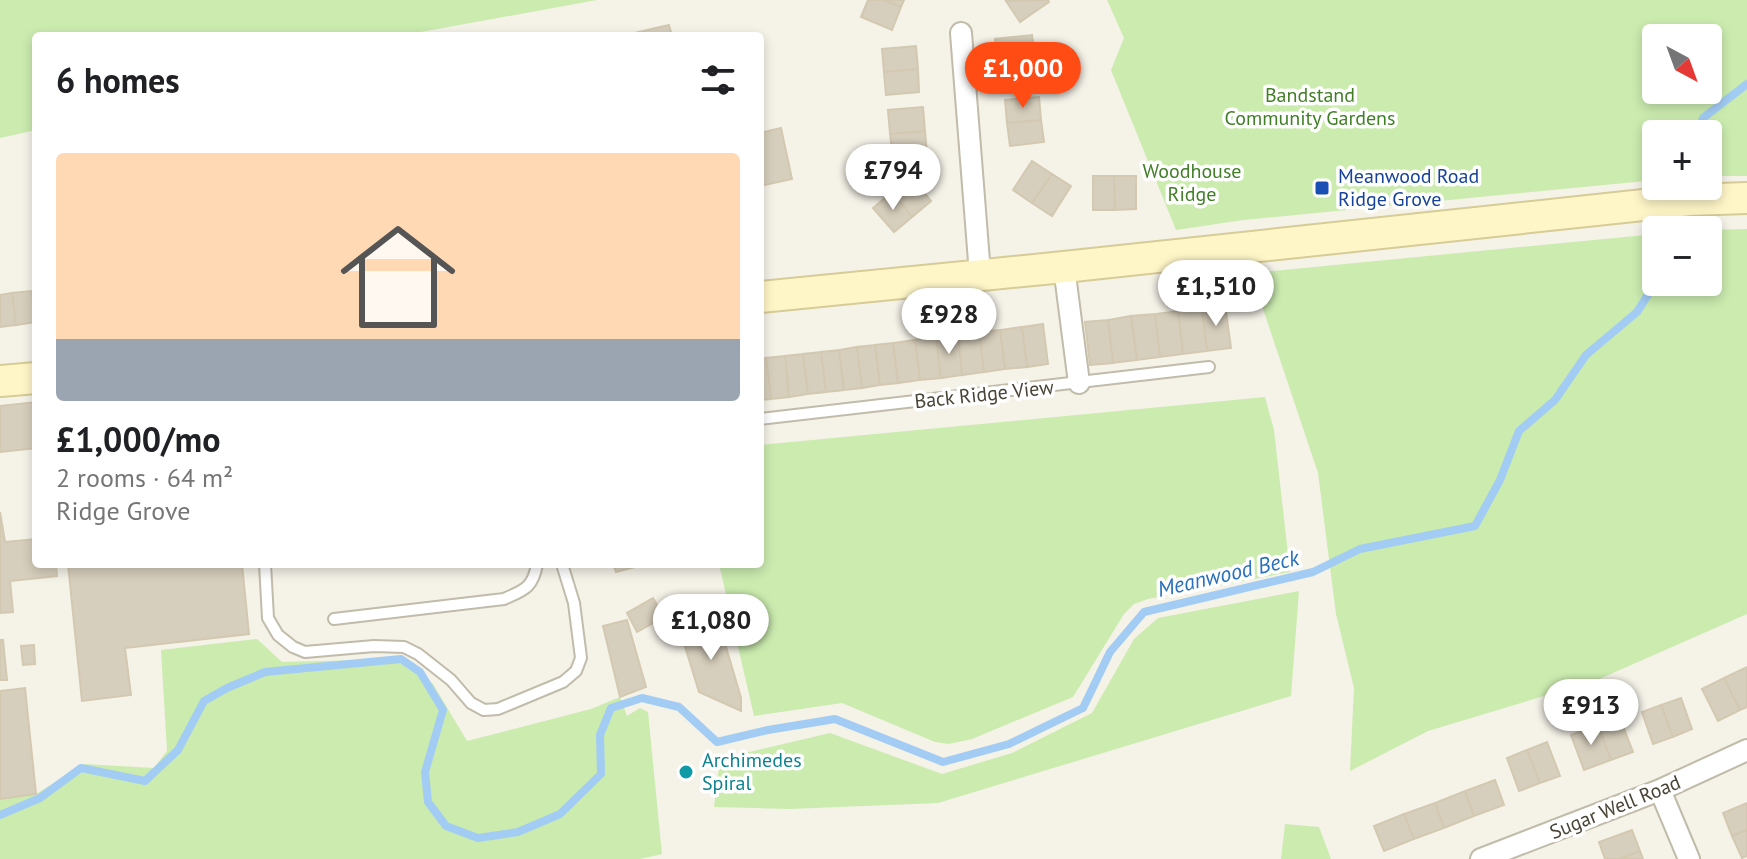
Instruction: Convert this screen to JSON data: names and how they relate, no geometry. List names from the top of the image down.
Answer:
{
  "streets": {
    "street": ["Sugar Well Road"],
    "lane": ["Back Ridge View"]
  },
  "water": ["Meanwood Beck"],
  "parks": ["Bandstand Community Gardens", "Woodhouse Ridge"],
  "places": {
    "transit": ["Meanwood Road Ridge Grove"],
    "other": ["Archimedes Spiral"]
  },
  "north": "bottom right",
  "page": {
    "map_buttons": ["+", "−"],
    "heading": "6 homes",
    "price": [
      "£1,000",
      "£794",
      "£1,510",
      "£928",
      "£1,080",
      "£913"
    ],
    "list": [
      {
        "name": "£1,000/mo",
        "note": "2 rooms · 64 m² · Ridge Grove"
      }
    ]
  }
}
